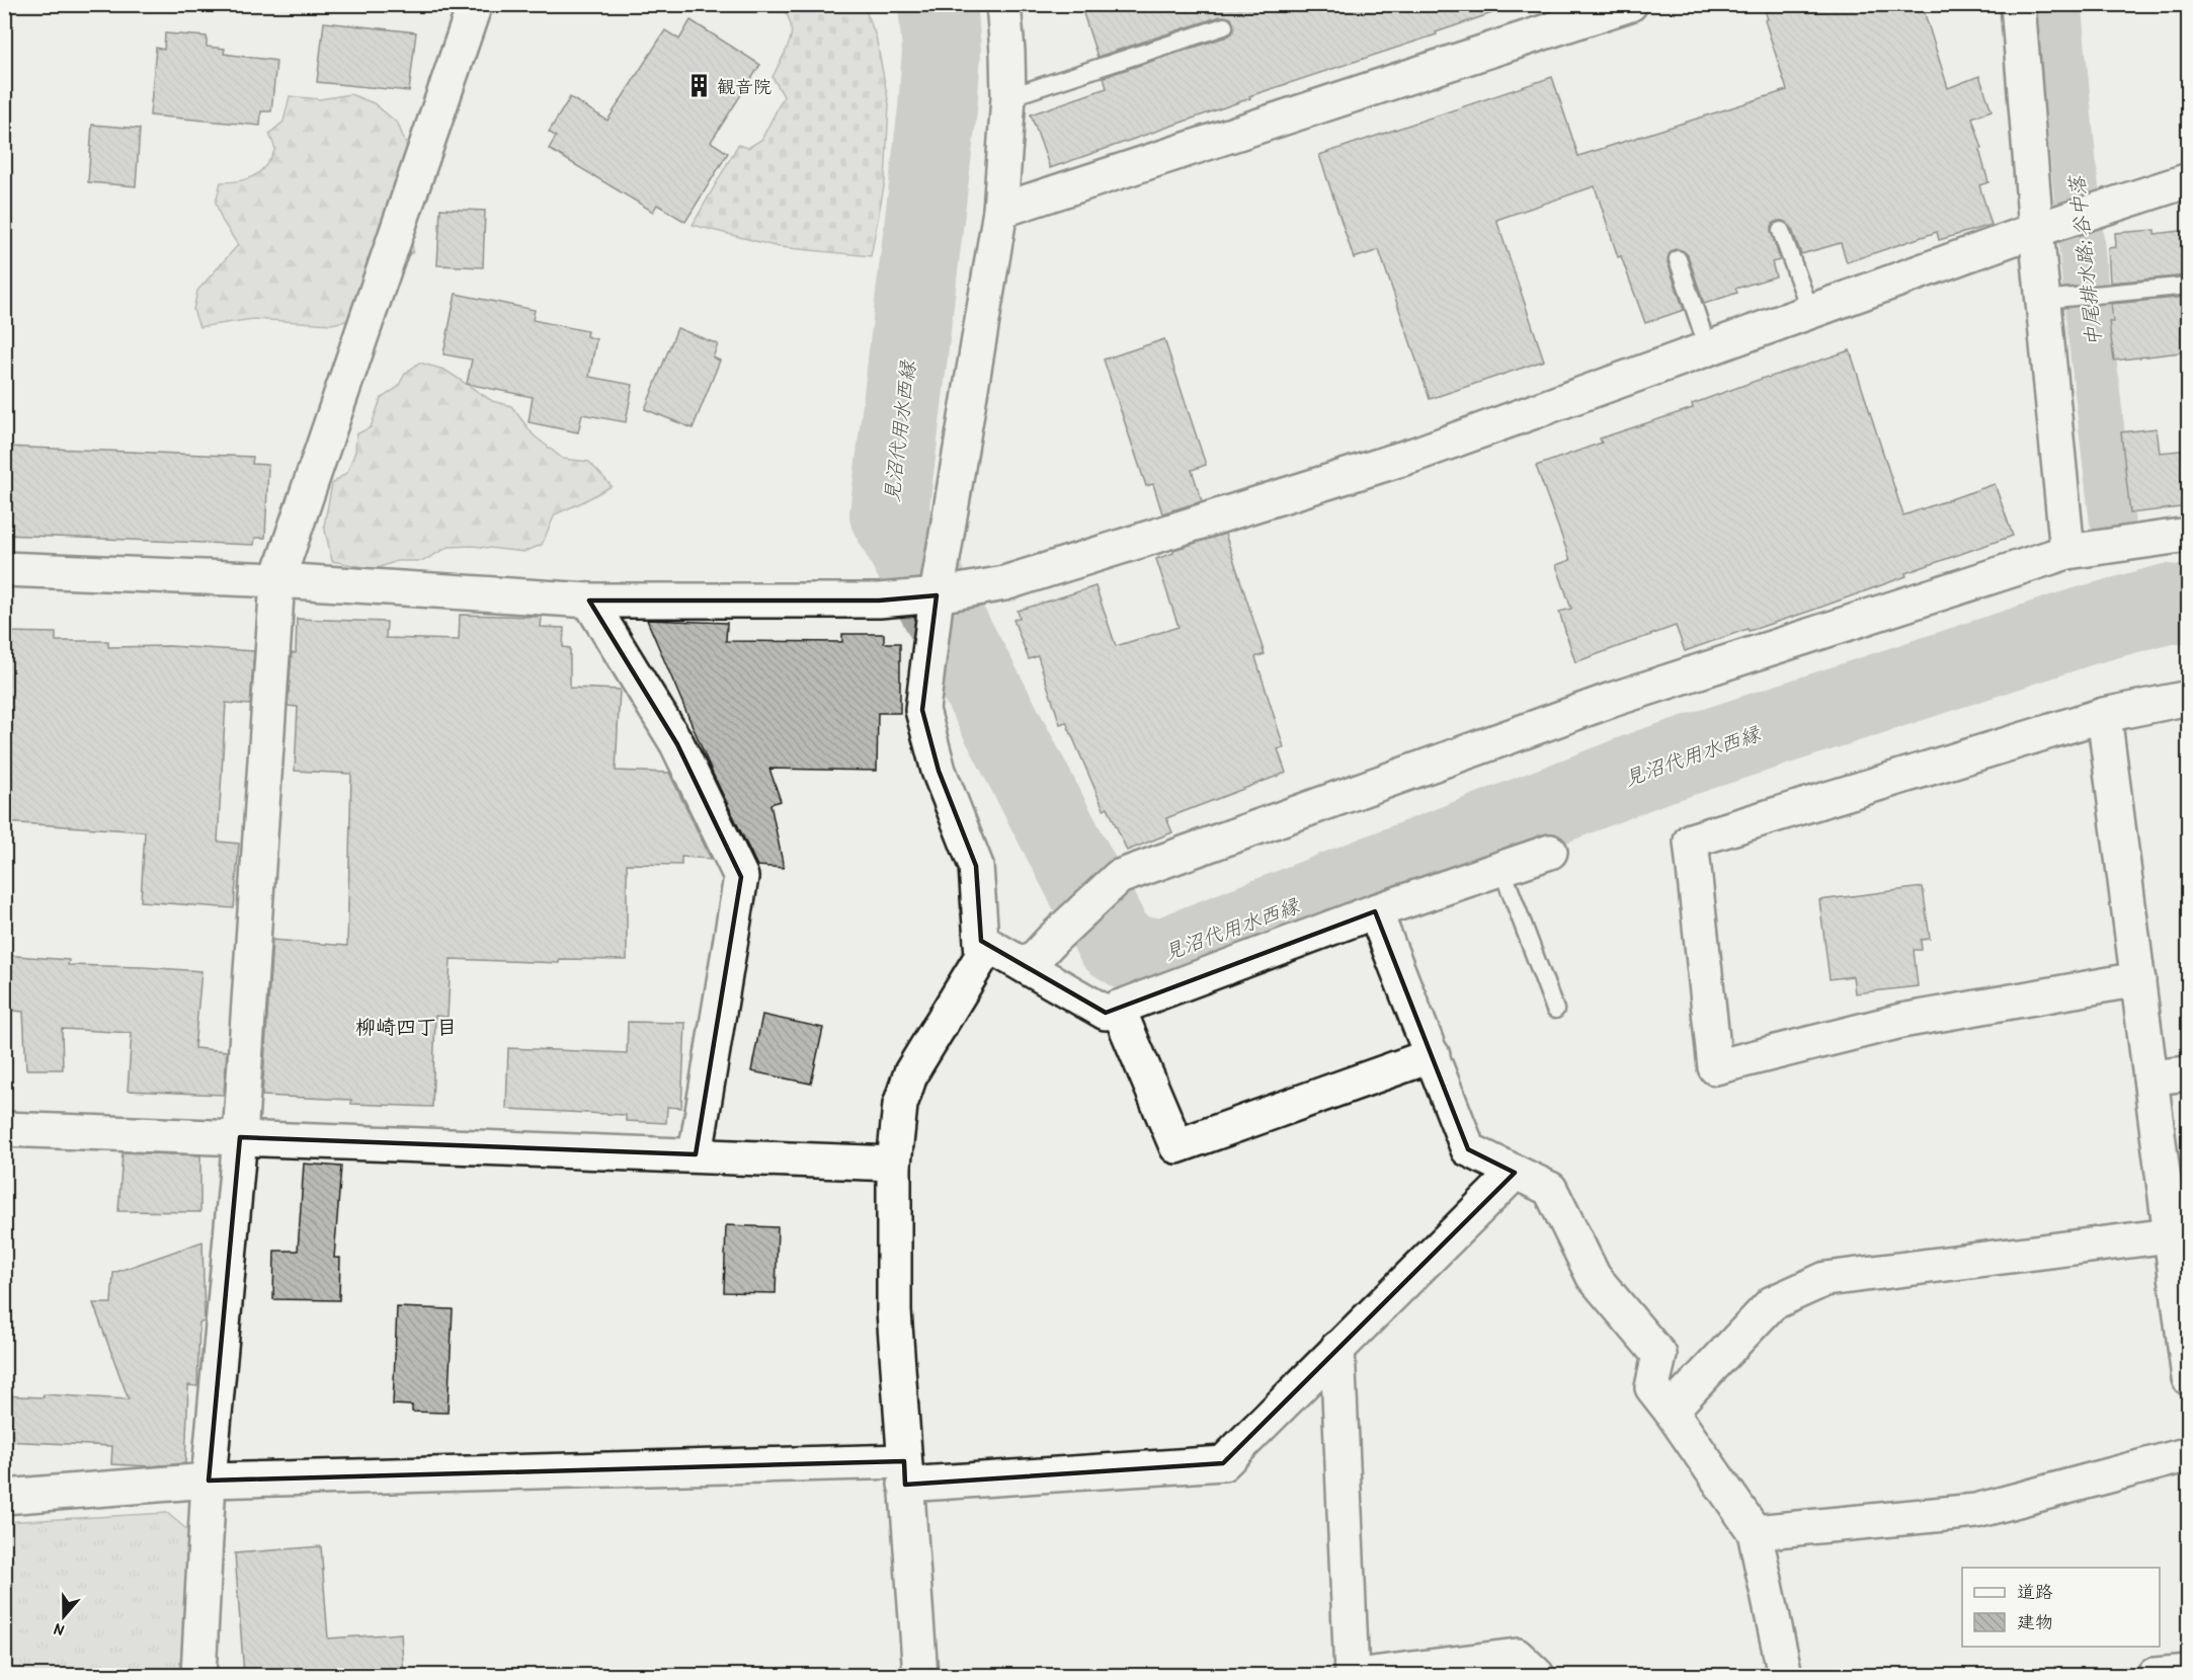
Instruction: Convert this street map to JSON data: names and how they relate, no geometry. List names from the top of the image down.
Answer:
{
  "districts": ["柳崎四丁目"],
  "water": ["中尾排水路; 谷中落", "見沼代用水西縁"],
  "places": {
    "building": ["観音院"]
  },
  "legend": ["道路", "建物"],
  "north": "bottom"
}
